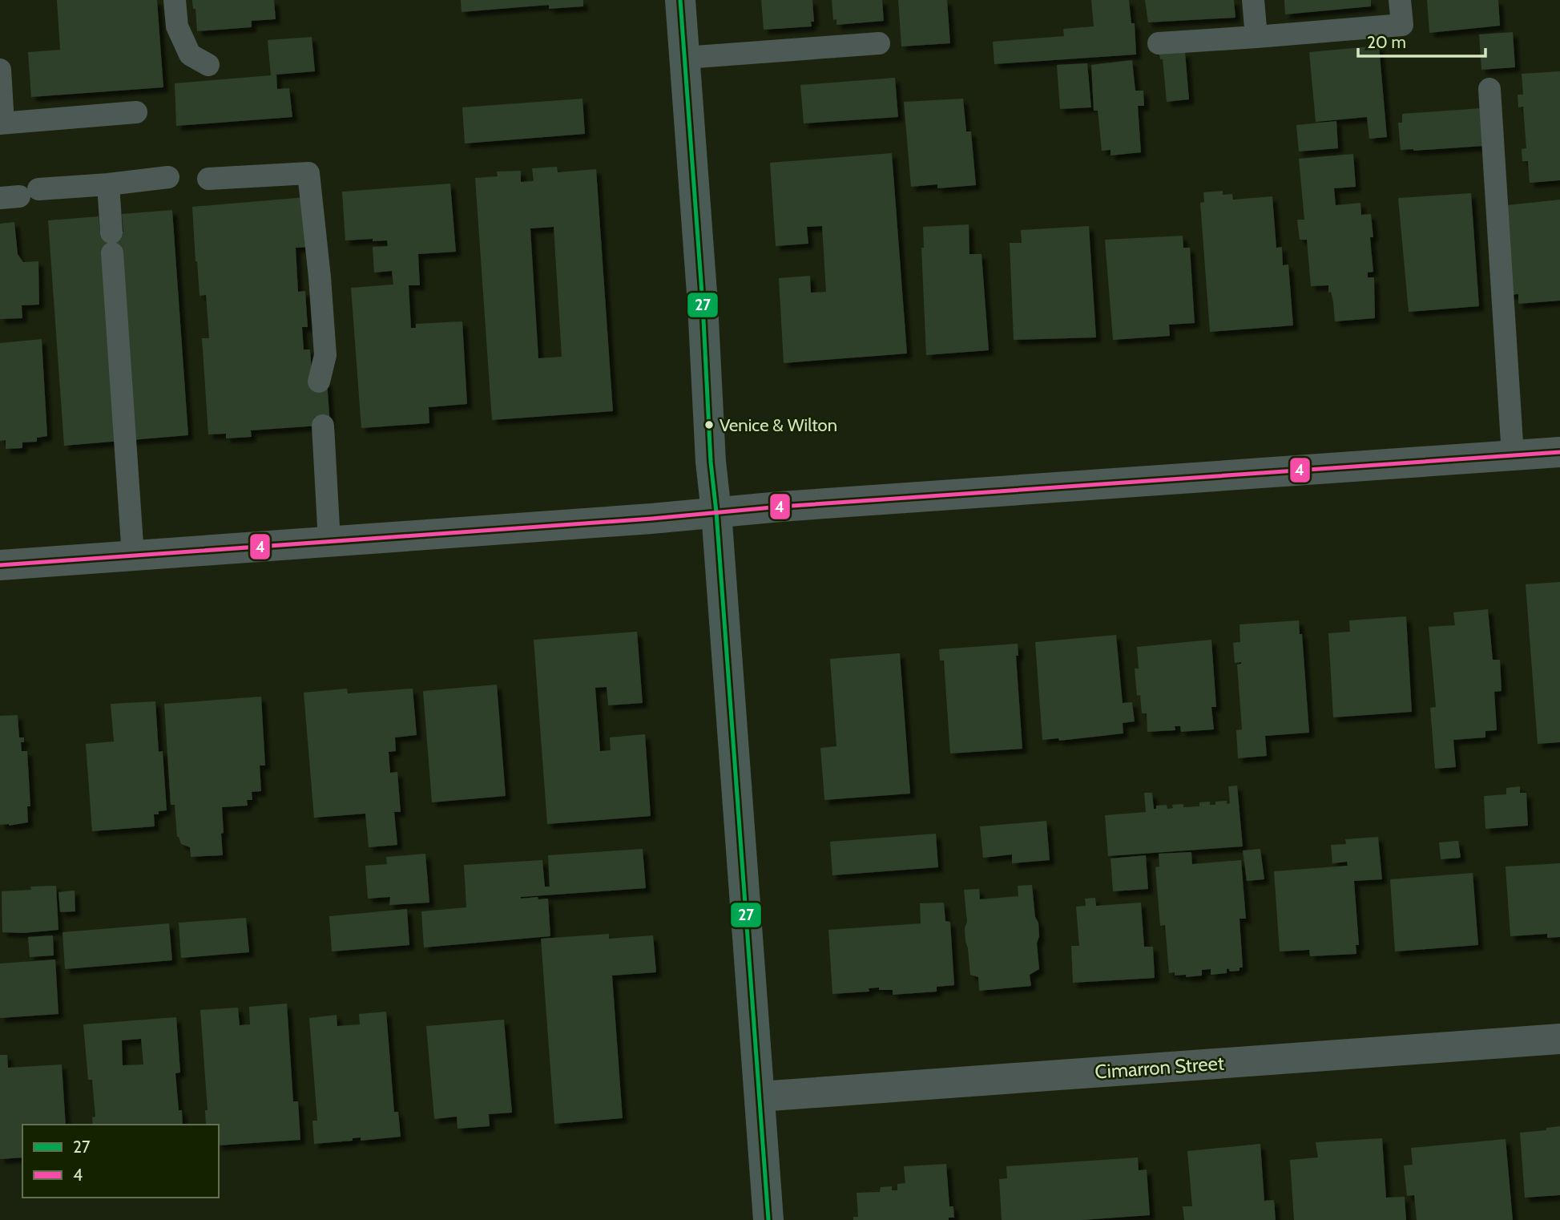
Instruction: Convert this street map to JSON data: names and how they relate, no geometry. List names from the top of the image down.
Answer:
{
  "streets": {
    "street": ["Cimarron Street"]
  },
  "places": ["Venice & Wilton"],
  "lines": ["transit line 27", "transit line 4"],
  "legend": ["27", "4"],
  "scale_bar": "20 m"
}
